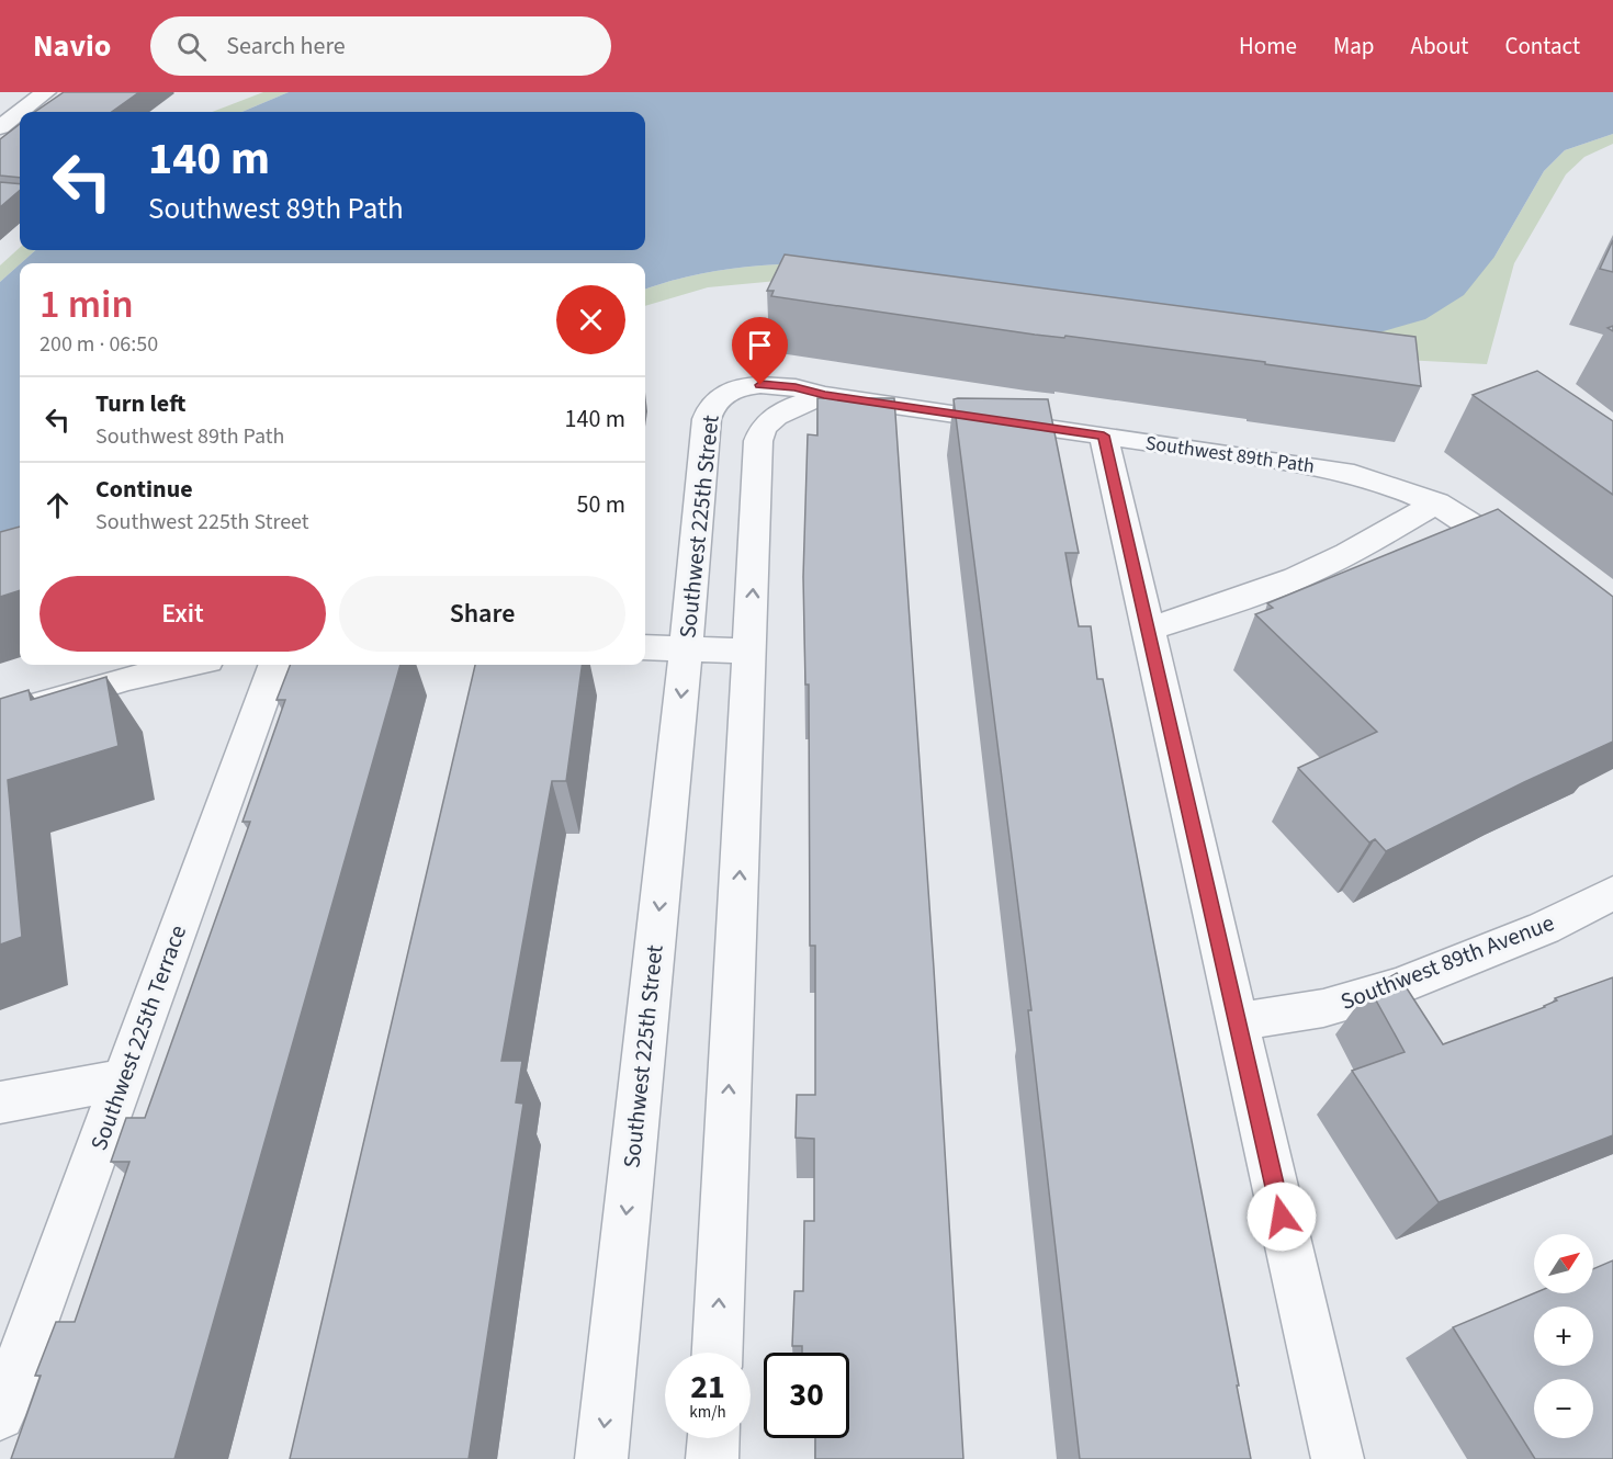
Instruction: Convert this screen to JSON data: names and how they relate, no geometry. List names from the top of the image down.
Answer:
{
  "streets": {
    "street": [
      "Southwest 89th Path",
      "Southwest 225th Street",
      "Southwest 89th Avenue",
      "Southwest 225th Terrace"
    ]
  },
  "crossings": [
    ["Southwest 89th Path", "Southwest 225th Street"]
  ],
  "north": "top right",
  "page": {
    "header": "Navio",
    "search": "Search here",
    "nav": [
      "Home",
      "Map",
      "About",
      "Contact"
    ],
    "turn": ["140 m", "Southwest 89th Path"],
    "heading": ["1 min", "200 m · 06:50"],
    "list": [
      {
        "name": "Turn left",
        "note": "Southwest 89th Path",
        "value": "140 m"
      },
      {
        "name": "Continue",
        "note": "Southwest 225th Street",
        "value": "50 m"
      }
    ],
    "buttons": ["Exit", "Share"],
    "map_buttons": ["+", "−"],
    "speed": "21 km/h",
    "limit": "30"
  }
}
